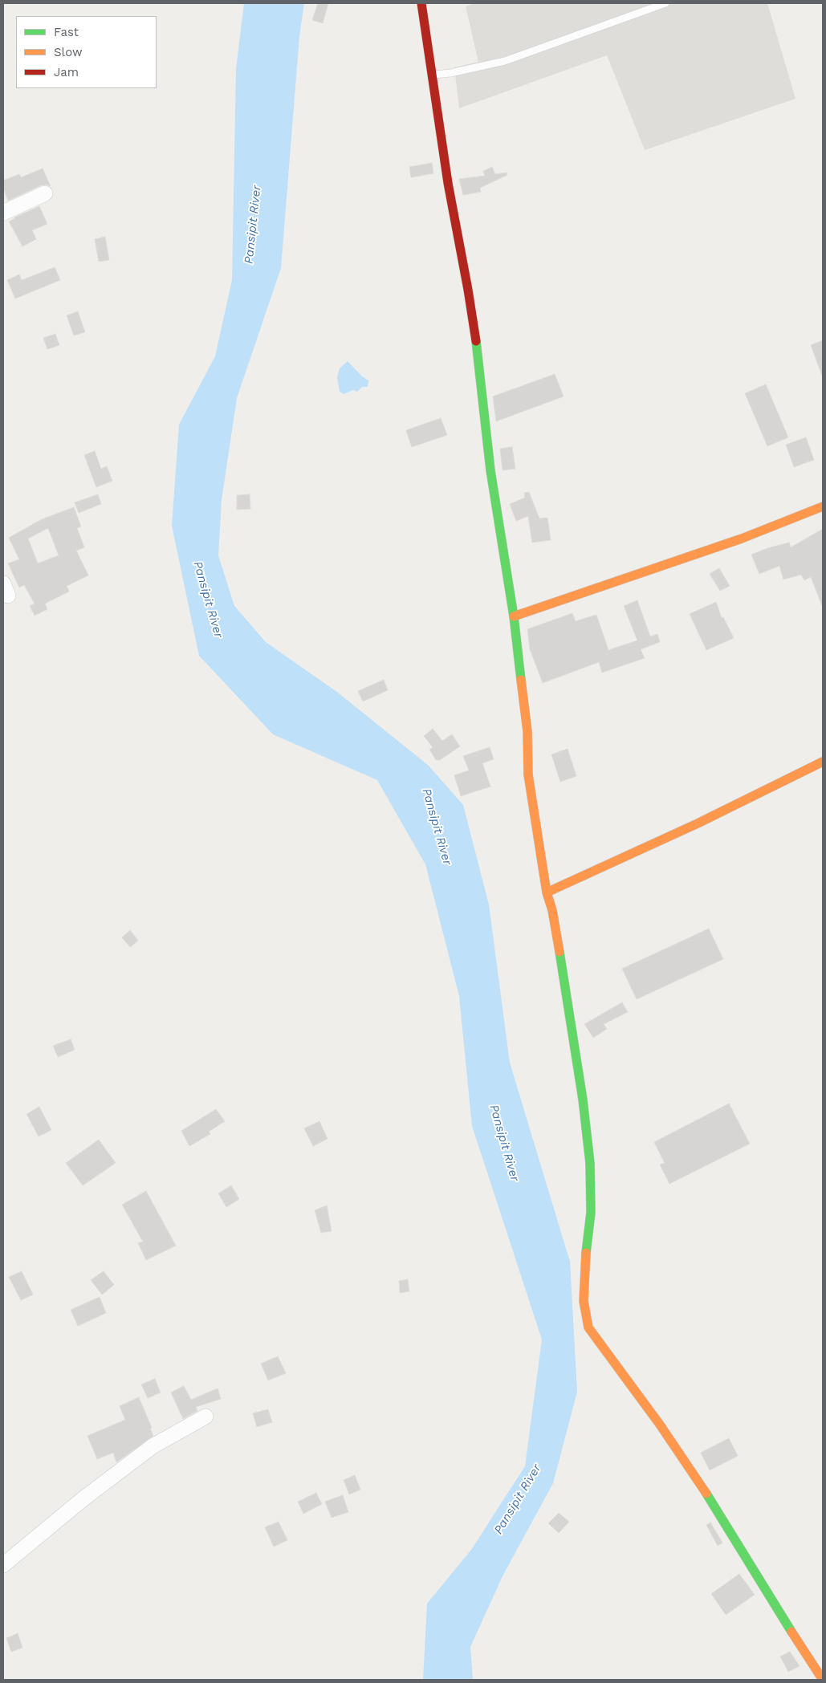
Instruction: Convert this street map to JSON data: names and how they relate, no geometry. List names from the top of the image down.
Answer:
{
  "water": ["Pansipit River"],
  "legend": ["Fast", "Slow", "Jam"]
}
